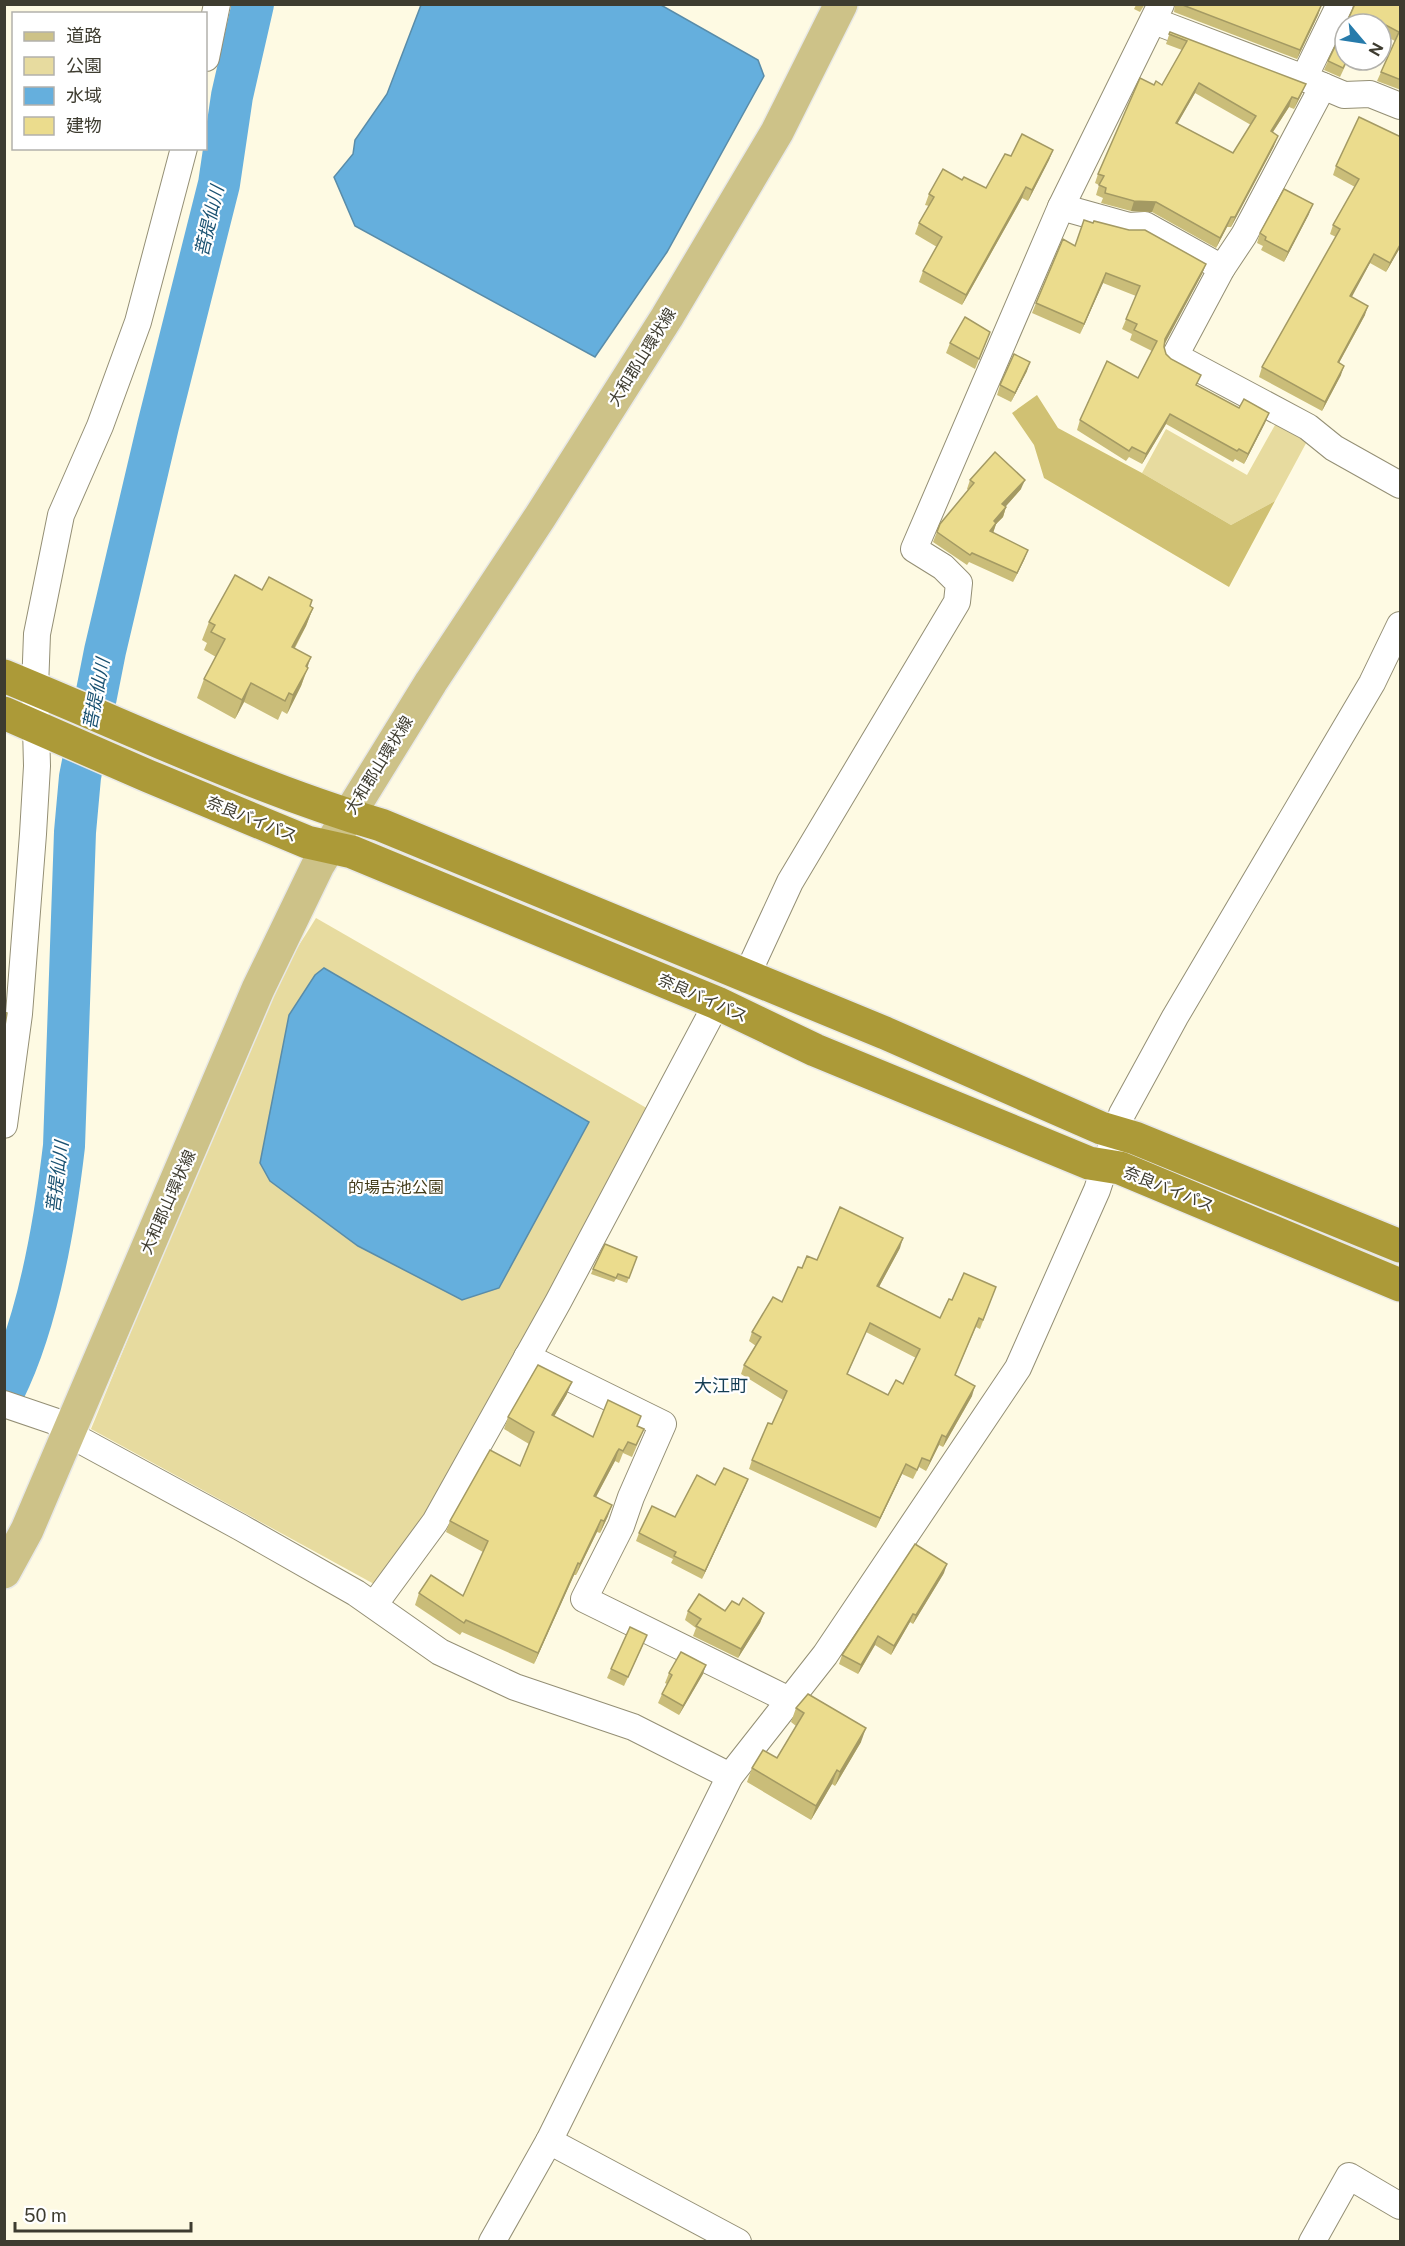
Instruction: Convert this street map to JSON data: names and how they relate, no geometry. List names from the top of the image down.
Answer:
{
  "streets": {
    "highway": ["奈良バイパス"],
    "main road": ["大和郡山環状線"]
  },
  "crossings": [
    ["大和郡山環状線", "奈良バイパス"]
  ],
  "districts": ["大江町"],
  "water": ["菩提仙川"],
  "parks": ["的場古池公園"],
  "legend": [
    "道路",
    "公園",
    "水域",
    "建物"
  ],
  "scale_bar": "50 m",
  "north": "bottom right"
}
